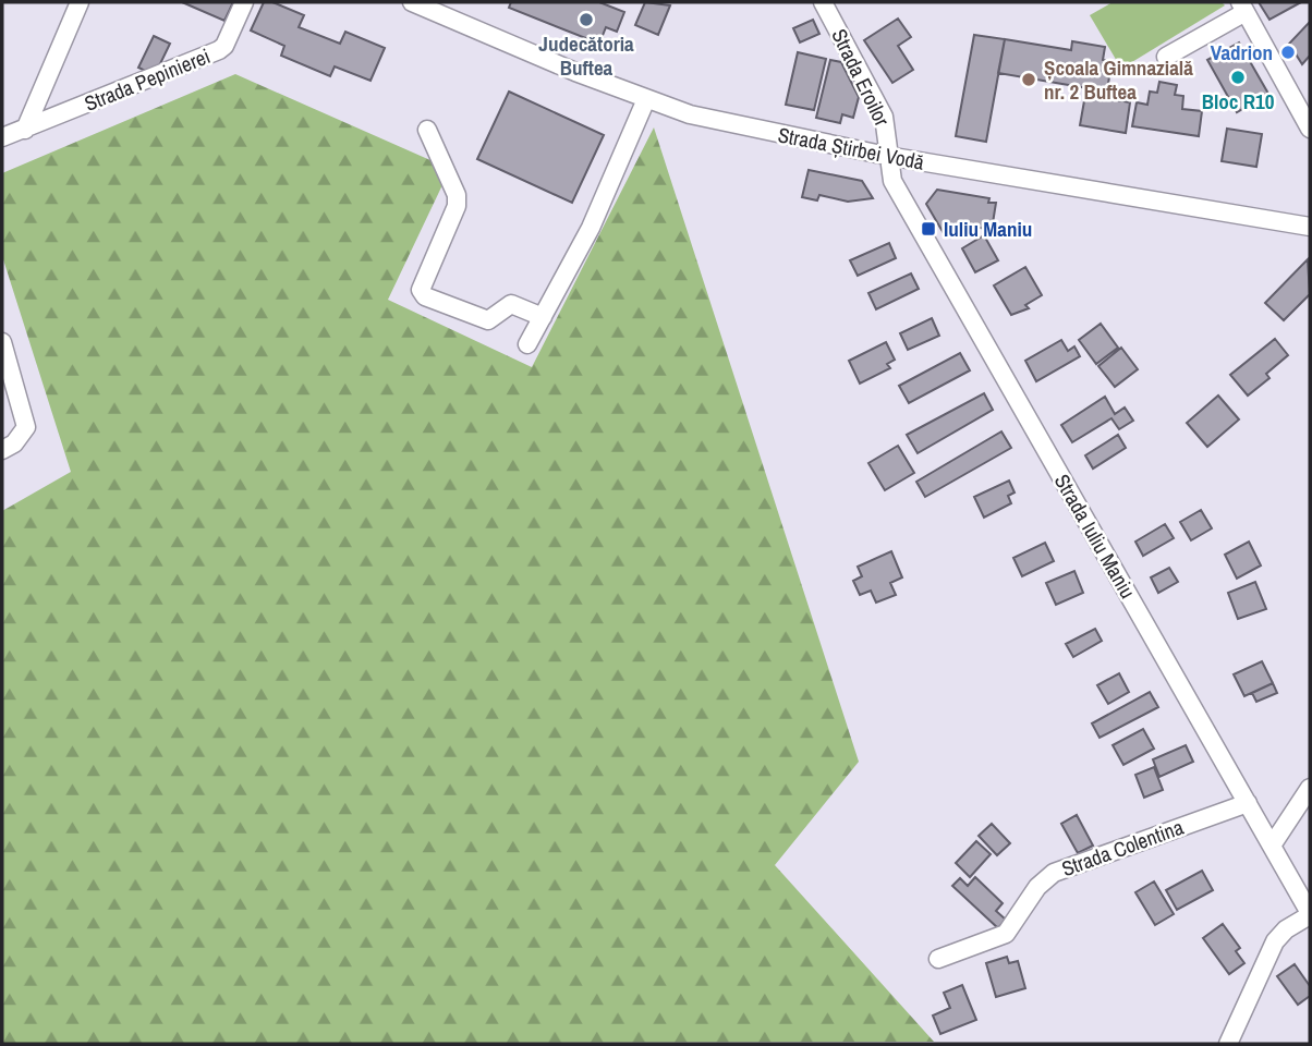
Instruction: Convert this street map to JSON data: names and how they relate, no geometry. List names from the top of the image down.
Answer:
{
  "streets": {
    "street": [
      "Strada Eroilor",
      "Strada Pepinierei",
      "Strada Știrbei Vodă",
      "Strada Iuliu Maniu",
      "Strada Colentina"
    ]
  },
  "crossings": [
    ["Strada Eroilor", "Strada Știrbei Vodă"],
    ["Strada Eroilor", "Strada Iuliu Maniu"],
    ["Strada Știrbei Vodă", "Strada Iuliu Maniu"],
    ["Strada Iuliu Maniu", "Strada Colentina"]
  ],
  "places": {
    "other": [
      "Judecătoria Buftea",
      "Vadrion",
      "Bloc R10",
      "Școala Gimnazială nr. 2 Buftea"
    ],
    "transit": ["Iuliu Maniu"]
  }
}
